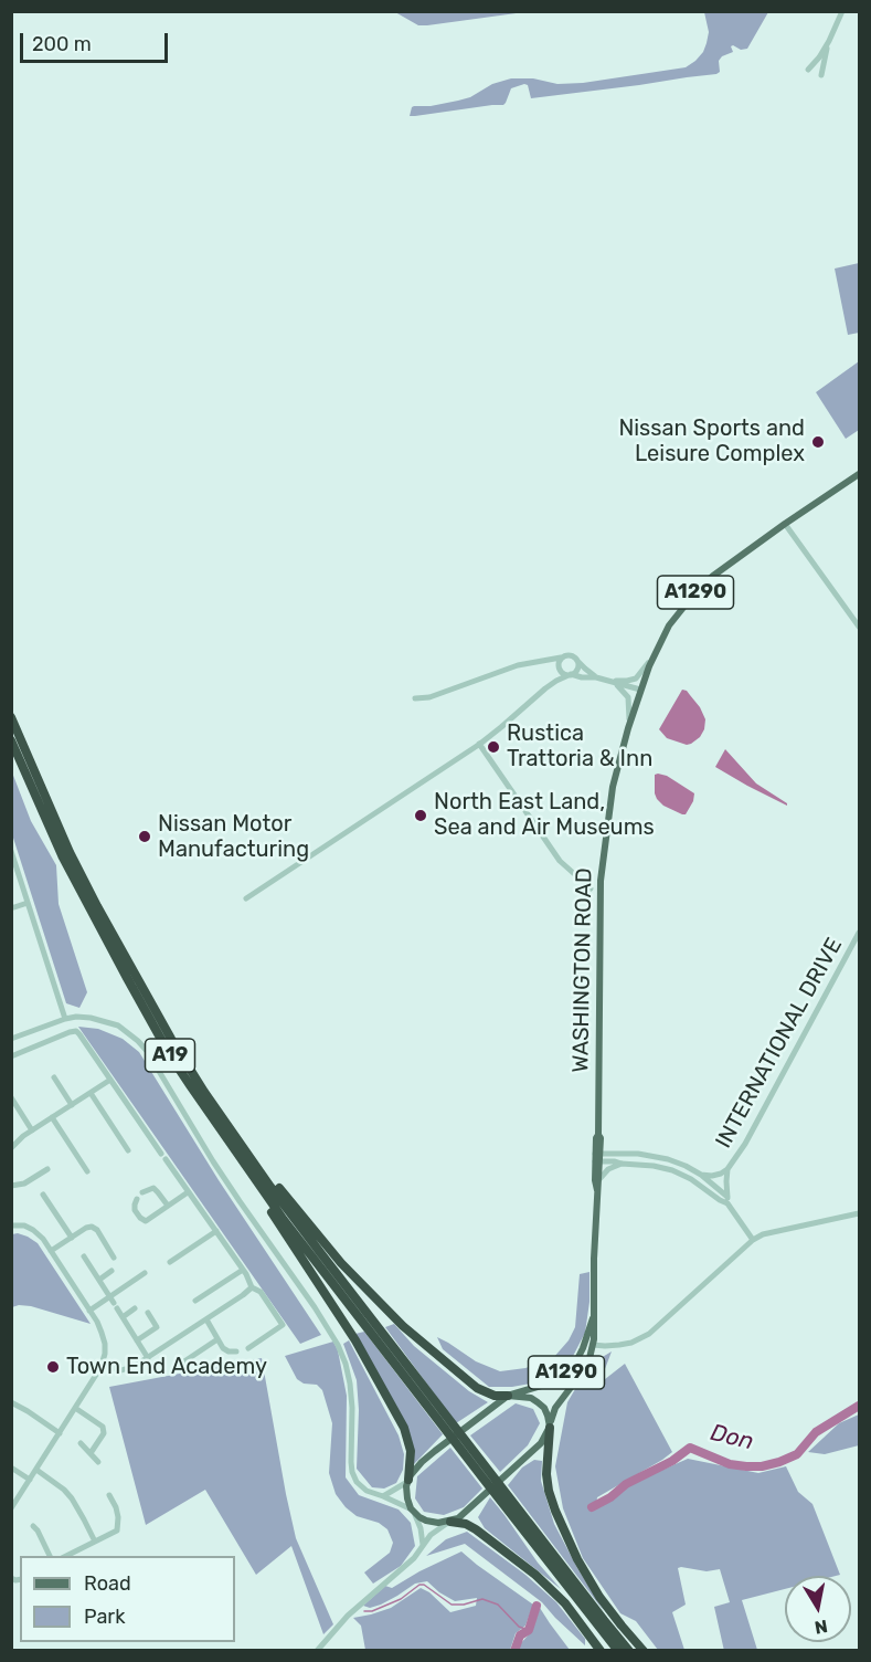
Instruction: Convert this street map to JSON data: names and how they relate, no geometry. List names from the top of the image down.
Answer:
{
  "streets": {
    "highway": ["A19"],
    "main road": ["A1290", "WASHINGTON ROAD"],
    "street": ["INTERNATIONAL DRIVE"]
  },
  "crossings": [
    ["A1290", "WASHINGTON ROAD"],
    ["WASHINGTON ROAD", "INTERNATIONAL DRIVE"]
  ],
  "water": ["Don"],
  "places": [
    "Nissan Sports and Leisure Complex",
    "Rustica Trattoria & Inn",
    "North East Land, Sea and Air Museums",
    "Nissan Motor Manufacturing",
    "Town End Academy"
  ],
  "legend": ["Road", "Park"],
  "scale_bar": "200 m",
  "north": "bottom"
}
